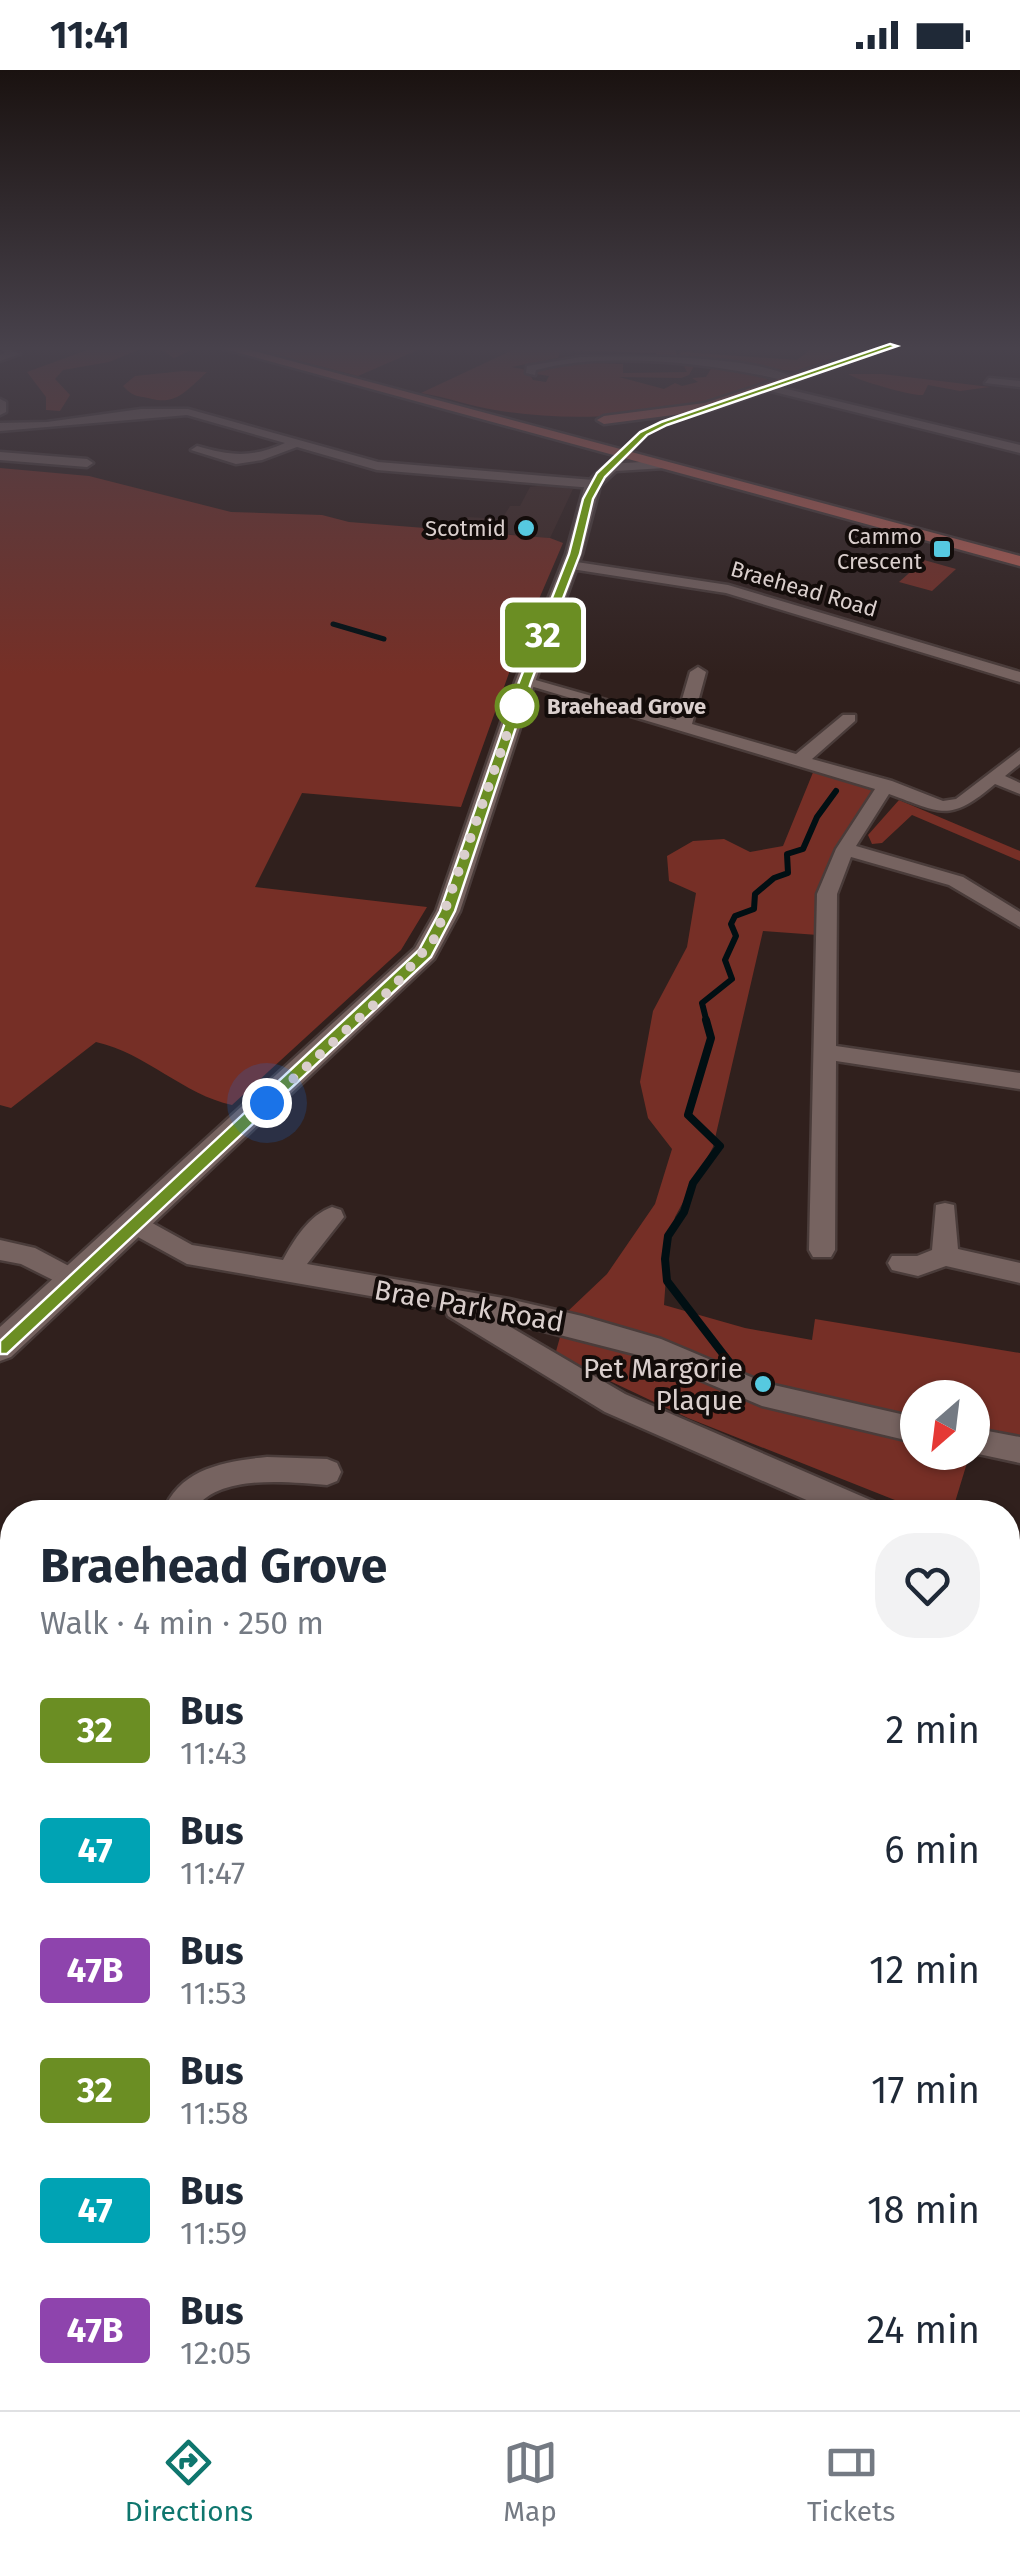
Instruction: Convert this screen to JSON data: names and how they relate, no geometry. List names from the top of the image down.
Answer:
{
  "streets": {
    "street": ["Braehead Road", "Brae Park Road"]
  },
  "places": {
    "other": ["Scotmid", "Braehead Grove", "Pet Margorie Plaque"],
    "transit": ["Cammo Crescent"]
  },
  "lines": ["bus line 32"],
  "north": "bottom left",
  "page": {
    "status": "11:41",
    "on_map": "32",
    "heading": ["Braehead Grove", "Walk · 4 min · 250 m"],
    "list": [
      {
        "mark": "32",
        "name": "Bus",
        "note": "11:43",
        "value": "2 min"
      },
      {
        "mark": "47",
        "name": "Bus",
        "note": "11:47",
        "value": "6 min"
      },
      {
        "mark": "47B",
        "name": "Bus",
        "note": "11:53",
        "value": "12 min"
      },
      {
        "mark": "32",
        "name": "Bus",
        "note": "11:58",
        "value": "17 min"
      },
      {
        "mark": "47",
        "name": "Bus",
        "note": "11:59",
        "value": "18 min"
      },
      {
        "mark": "47B",
        "name": "Bus",
        "note": "12:05",
        "value": "24 min"
      }
    ],
    "tabs": ["Directions", "Map", "Tickets"]
  }
}
